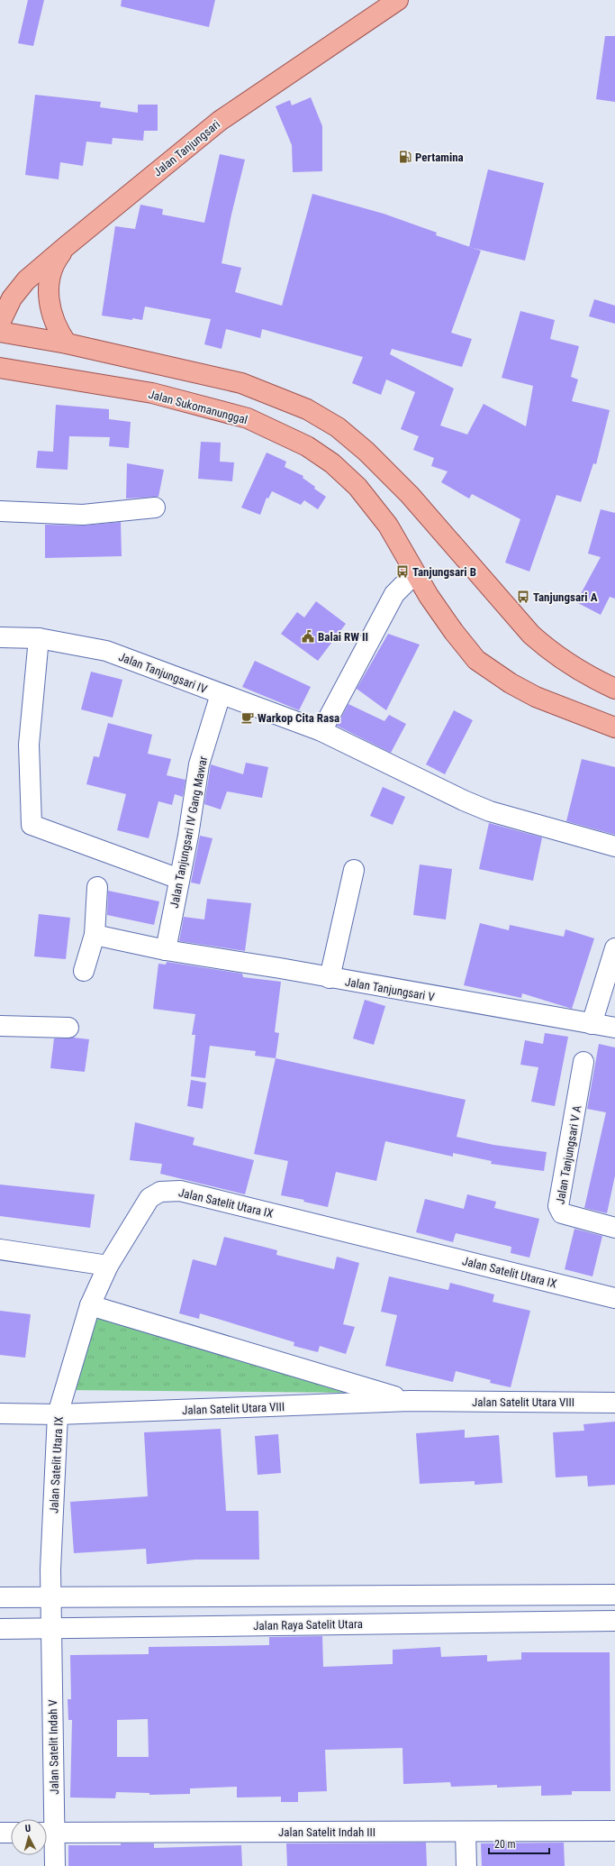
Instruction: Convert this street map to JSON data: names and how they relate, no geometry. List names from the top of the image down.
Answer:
{
  "streets": {
    "main road": ["Jalan Tanjungsari", "Jalan Sukomanunggal"],
    "street": [
      "Jalan Tanjungsari IV",
      "Jalan Tanjungsari IV Gang Mawar",
      "Jalan Tanjungsari V",
      "Jalan Tanjungsari V A",
      "Jalan Satelit Utara IX",
      "Jalan Satelit Utara VIII",
      "Jalan Raya Satelit Utara",
      "Jalan Satelit Indah V",
      "Jalan Satelit Indah III"
    ]
  },
  "crossings": [
    ["Jalan Tanjungsari IV", "Jalan Tanjungsari IV Gang Mawar"],
    ["Jalan Tanjungsari IV Gang Mawar", "Jalan Tanjungsari V"],
    ["Jalan Satelit Utara IX", "Jalan Satelit Utara VIII"],
    ["Jalan Satelit Utara IX", "Jalan Raya Satelit Utara"],
    ["Jalan Satelit Utara IX", "Jalan Satelit Indah V"],
    ["Jalan Raya Satelit Utara", "Jalan Satelit Indah V"],
    ["Jalan Satelit Indah V", "Jalan Satelit Indah III"]
  ],
  "places": {
    "fuel station": ["Pertamina"],
    "bus stop": ["Tanjungsari B", "Tanjungsari A"],
    "public building": ["Balai RW II"],
    "cafe": ["Warkop Cita Rasa"]
  },
  "scale_bar": "20 m",
  "north": "top"
}
